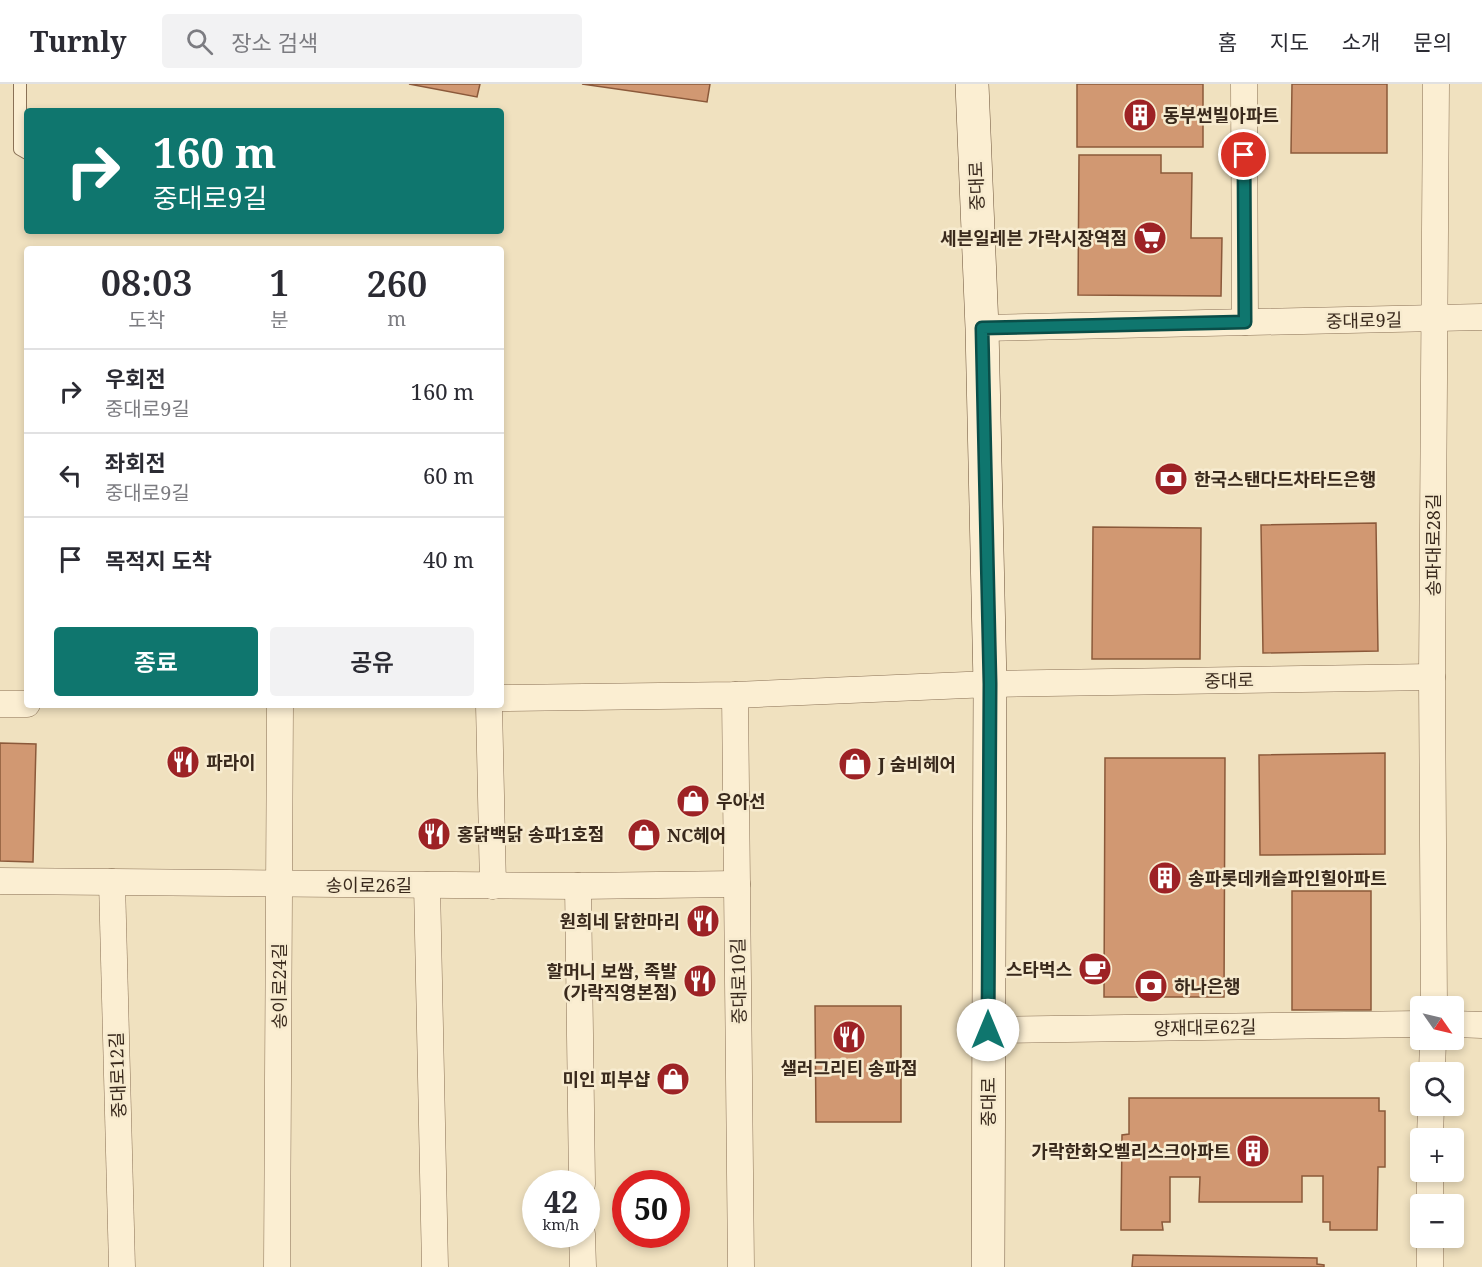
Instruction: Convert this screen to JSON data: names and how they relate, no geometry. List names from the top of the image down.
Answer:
{
  "streets": {
    "main road": ["중대로"],
    "street": [
      "중대로9길",
      "송파대로28길",
      "송이로26길",
      "중대로10길",
      "송이로24길",
      "양재대로62길",
      "중대로12길"
    ]
  },
  "crossings": [
    ["중대로", "중대로9길"],
    ["중대로", "송파대로28길"],
    ["중대로", "양재대로62길"],
    ["중대로9길", "송파대로28길"],
    ["송이로26길", "중대로10길"],
    ["송이로26길", "송이로24길"],
    ["송이로26길", "중대로12길"]
  ],
  "places": {
    "building": ["동부썬빌아파트", "송파롯데캐슬파인힐아파트", "가락한화오벨리스크아파트"],
    "supermarket": ["세븐일레븐 가락시장역점"],
    "bank": ["한국스탠다드차타드은행", "하나은행"],
    "restaurant": [
      "파라이",
      "홍닭백닭 송파1호점",
      "원희네 닭한마리",
      "할머니 보쌈, 족발 (가락직영본점)",
      "샐러그리티 송파점"
    ],
    "shop": [
      "J 숨비헤어",
      "우아선",
      "NC헤어",
      "미인 피부샵"
    ],
    "cafe": ["스타벅스"]
  },
  "north": "bottom right",
  "page": {
    "header": "Turnly",
    "search": "장소 검색",
    "nav": [
      "홈",
      "지도",
      "소개",
      "문의"
    ],
    "turn": ["160 m", "중대로9길"],
    "eta": [
      "08:03",
      "도착",
      "1",
      "분",
      "260",
      "m"
    ],
    "list": [
      {
        "name": "우회전",
        "note": "중대로9길",
        "value": "160 m"
      },
      {
        "name": "좌회전",
        "note": "중대로9길",
        "value": "60 m"
      },
      {
        "name": "목적지 도착",
        "value": "40 m"
      }
    ],
    "buttons": ["종료", "공유"],
    "map_buttons": ["+", "−"],
    "speed": "42 km/h",
    "limit": "50"
  }
}
